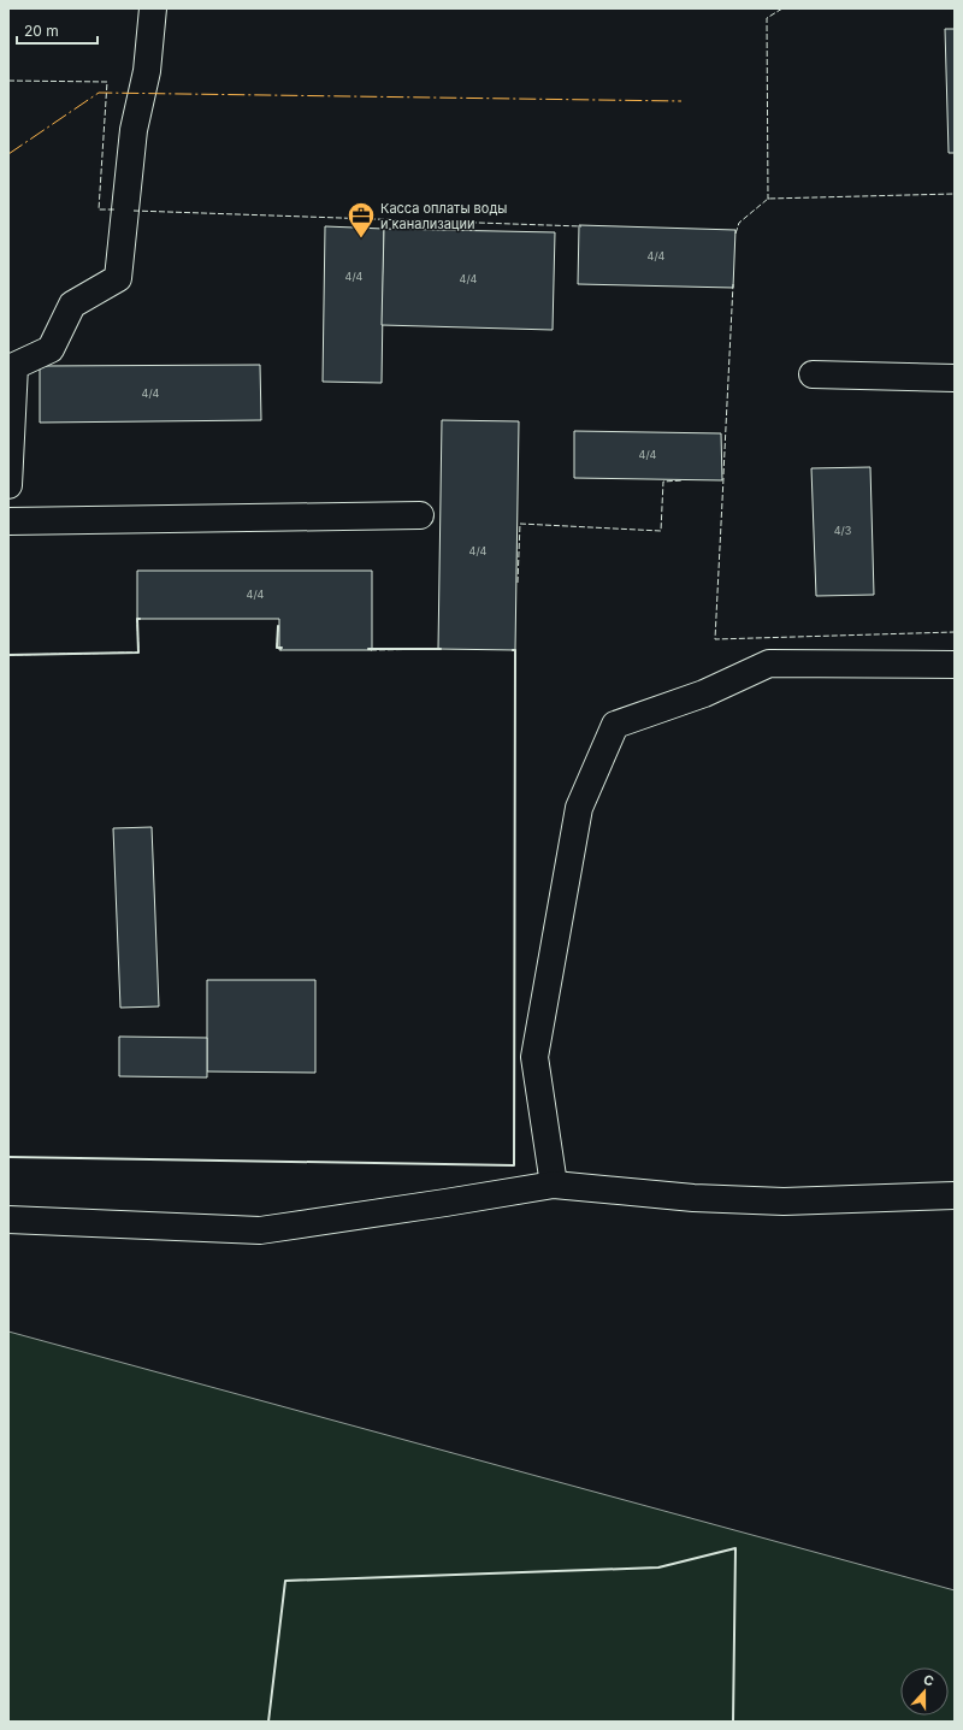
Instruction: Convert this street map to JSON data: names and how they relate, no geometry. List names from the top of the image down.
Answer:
{
  "places": {
    "office": ["Касса оплаты воды и канализации"]
  },
  "house_numbers": [
    "4/4",
    "4/4",
    "4/4",
    "4/4",
    "4/4",
    "4/3",
    "4/4",
    "4/4"
  ],
  "scale_bar": "20 m",
  "north": "top"
}
